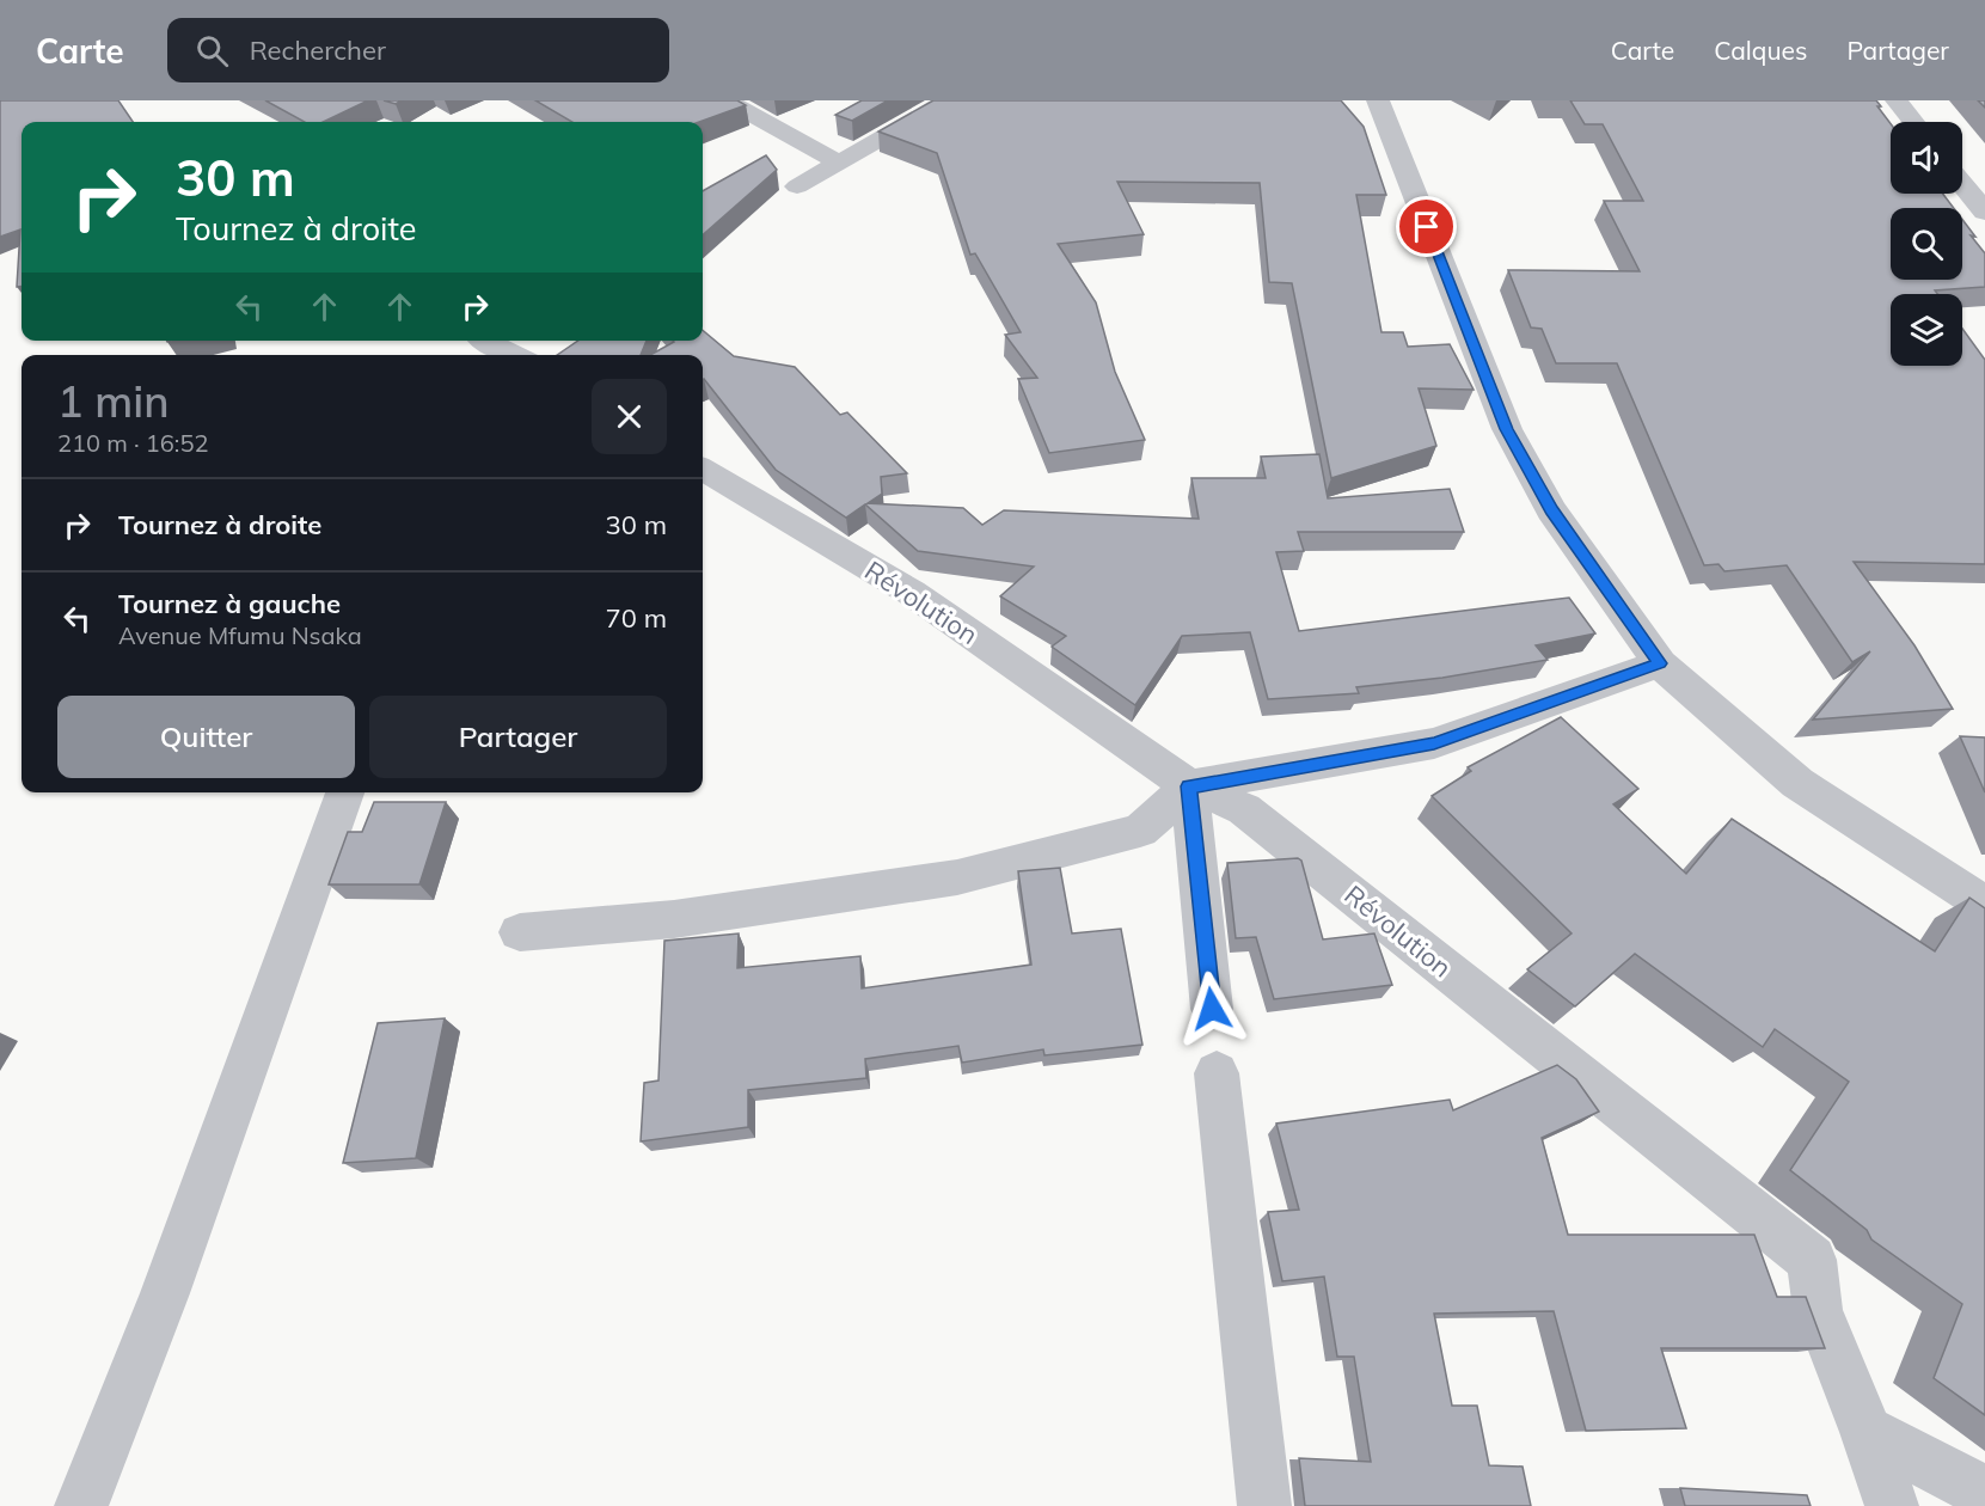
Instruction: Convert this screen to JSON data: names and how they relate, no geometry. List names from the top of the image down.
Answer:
{
  "streets": {
    "street": ["Révolution"]
  },
  "page": {
    "header": "Carte",
    "search": "Rechercher",
    "nav": ["Carte", "Calques", "Partager"],
    "turn": ["30 m", "Tournez à droite"],
    "heading": ["1 min", "210 m · 16:52"],
    "list": [
      {
        "name": "Tournez à droite",
        "value": "30 m"
      },
      {
        "name": "Tournez à gauche",
        "note": "Avenue Mfumu Nsaka",
        "value": "70 m"
      }
    ],
    "buttons": ["Quitter", "Partager"]
  }
}
